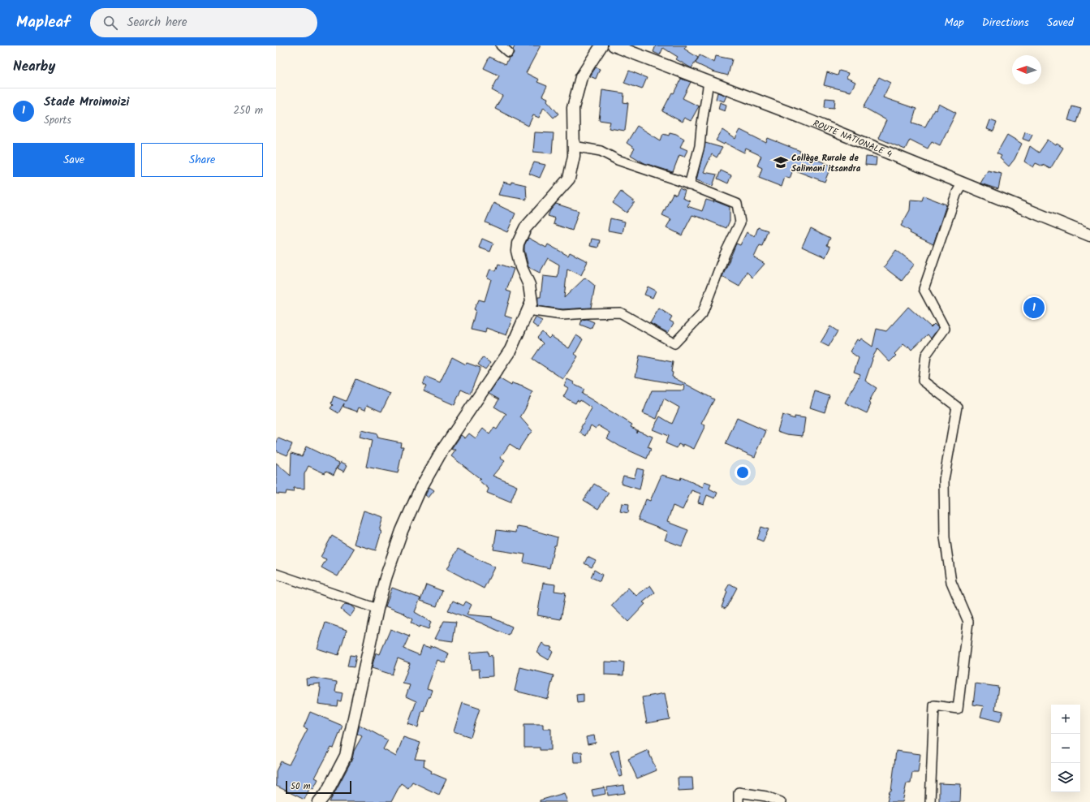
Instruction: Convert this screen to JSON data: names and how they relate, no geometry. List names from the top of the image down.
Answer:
{
  "streets": {
    "main road": ["ROUTE NATIONALE 4"]
  },
  "places": {
    "school or university": ["Collège Rurale de Salimani itsandra"]
  },
  "scale_bar": "50 m",
  "north": "left",
  "page": {
    "header": "Mapleaf",
    "search": "Search here",
    "nav": ["Map", "Directions", "Saved"],
    "heading": "Nearby",
    "list": [
      {
        "mark": "1",
        "name": "Stade Mroimoizi",
        "note": "Sports",
        "value": "250 m"
      }
    ],
    "buttons": ["Save", "Share"],
    "pins": "1",
    "map_buttons": ["+", "−"],
    "scale": "50 m"
  }
}
